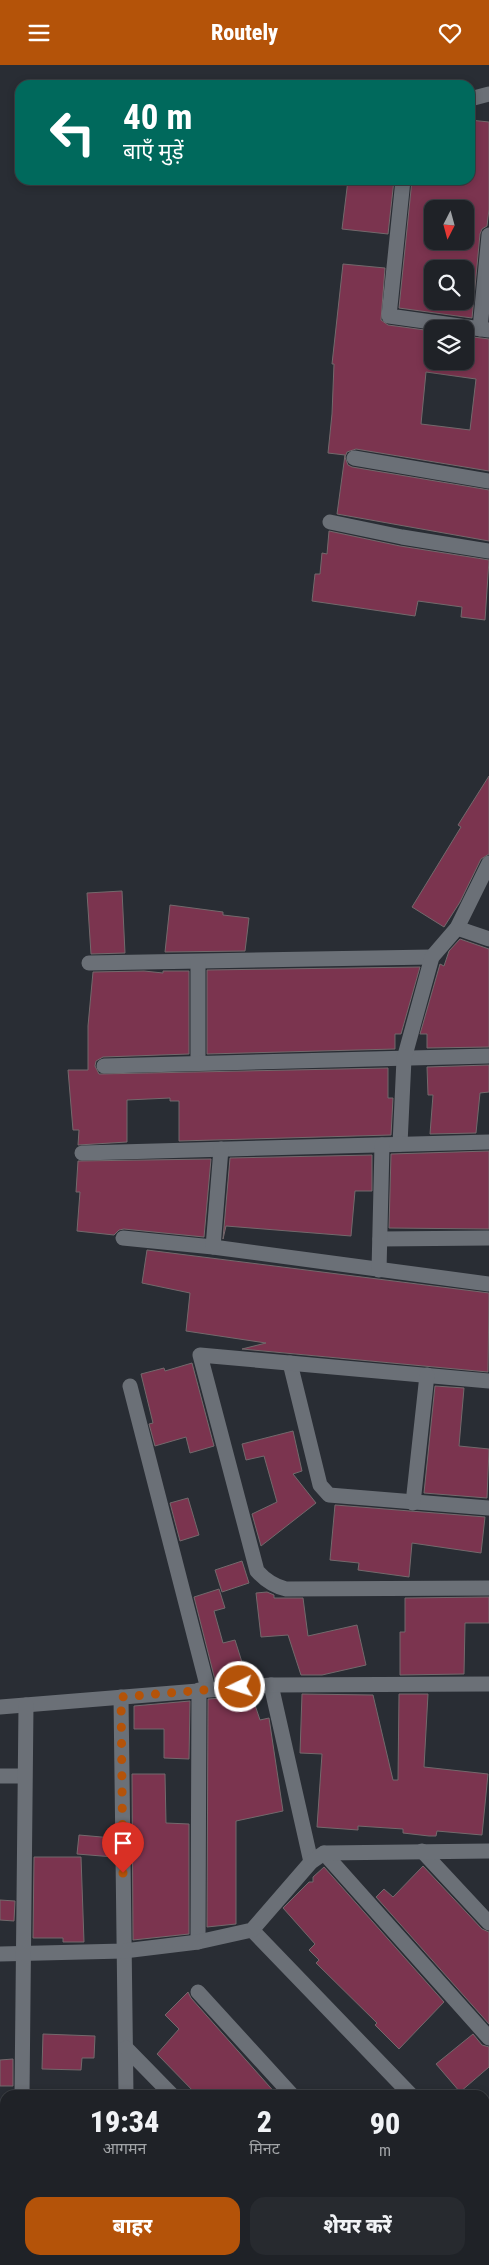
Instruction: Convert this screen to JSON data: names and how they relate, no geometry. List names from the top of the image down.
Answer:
{
  "north": "bottom",
  "page": {
    "header": "Routely",
    "turn": ["40 m", "बाएँ मुड़ें"],
    "eta": [
      "19:34",
      "आगमन",
      "2",
      "मिनट",
      "90",
      "m"
    ],
    "buttons": ["बाहर", "शेयर करें"]
  }
}
